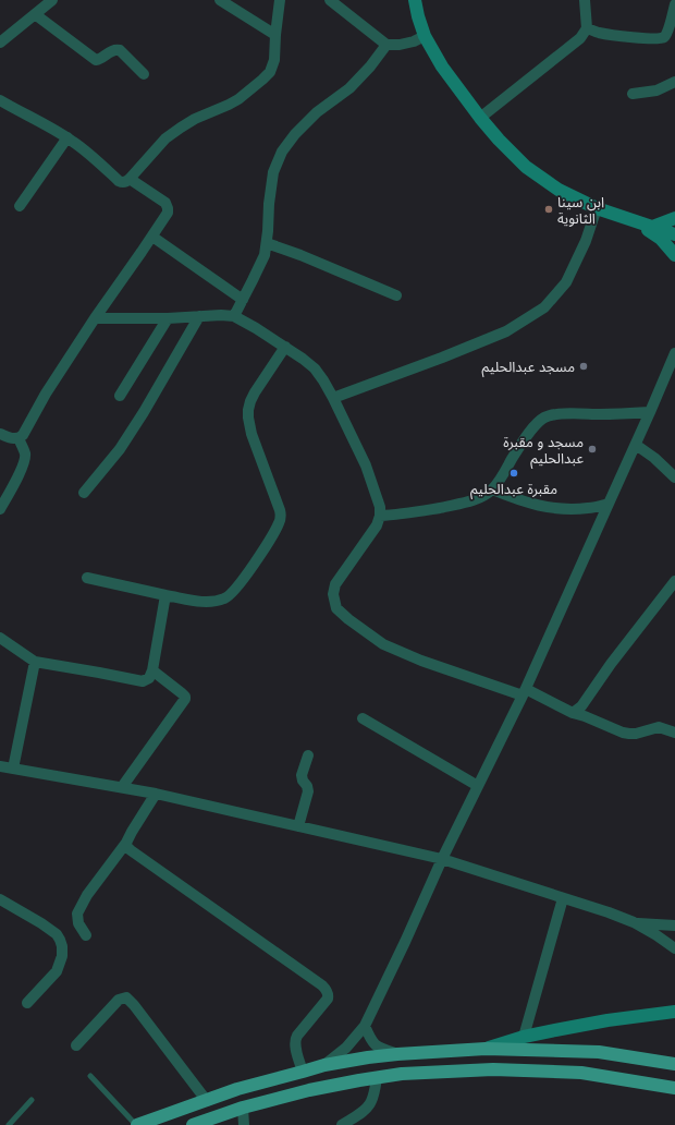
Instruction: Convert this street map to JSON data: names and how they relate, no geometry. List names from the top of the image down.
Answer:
{
  "places": [
    "ابن سينا الثانوية",
    "مسجد عبدالحليم",
    "مسجد و مقبرة عبدالحليم",
    "مقبرة عبدالحليم"
  ]
}
